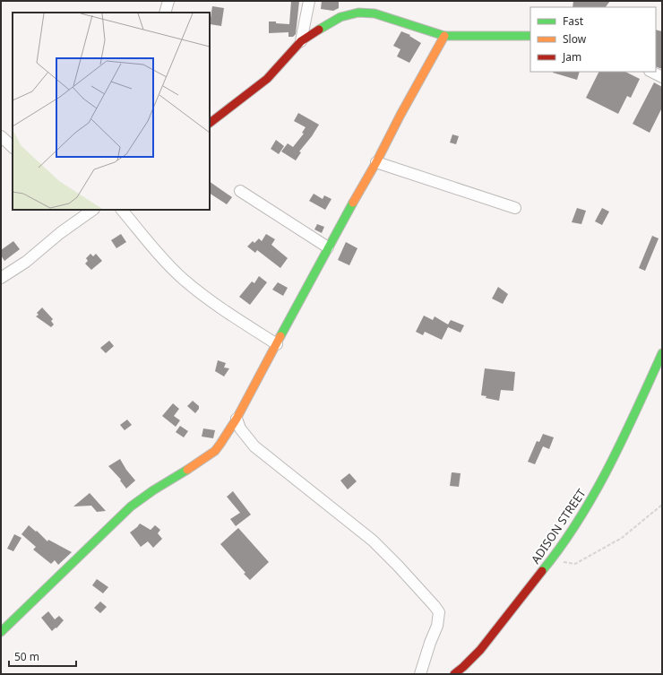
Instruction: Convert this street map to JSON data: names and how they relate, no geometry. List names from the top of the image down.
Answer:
{
  "streets": {
    "street": ["ADISON STREET"]
  },
  "legend": ["Fast", "Slow", "Jam"],
  "scale_bar": "50 m"
}
